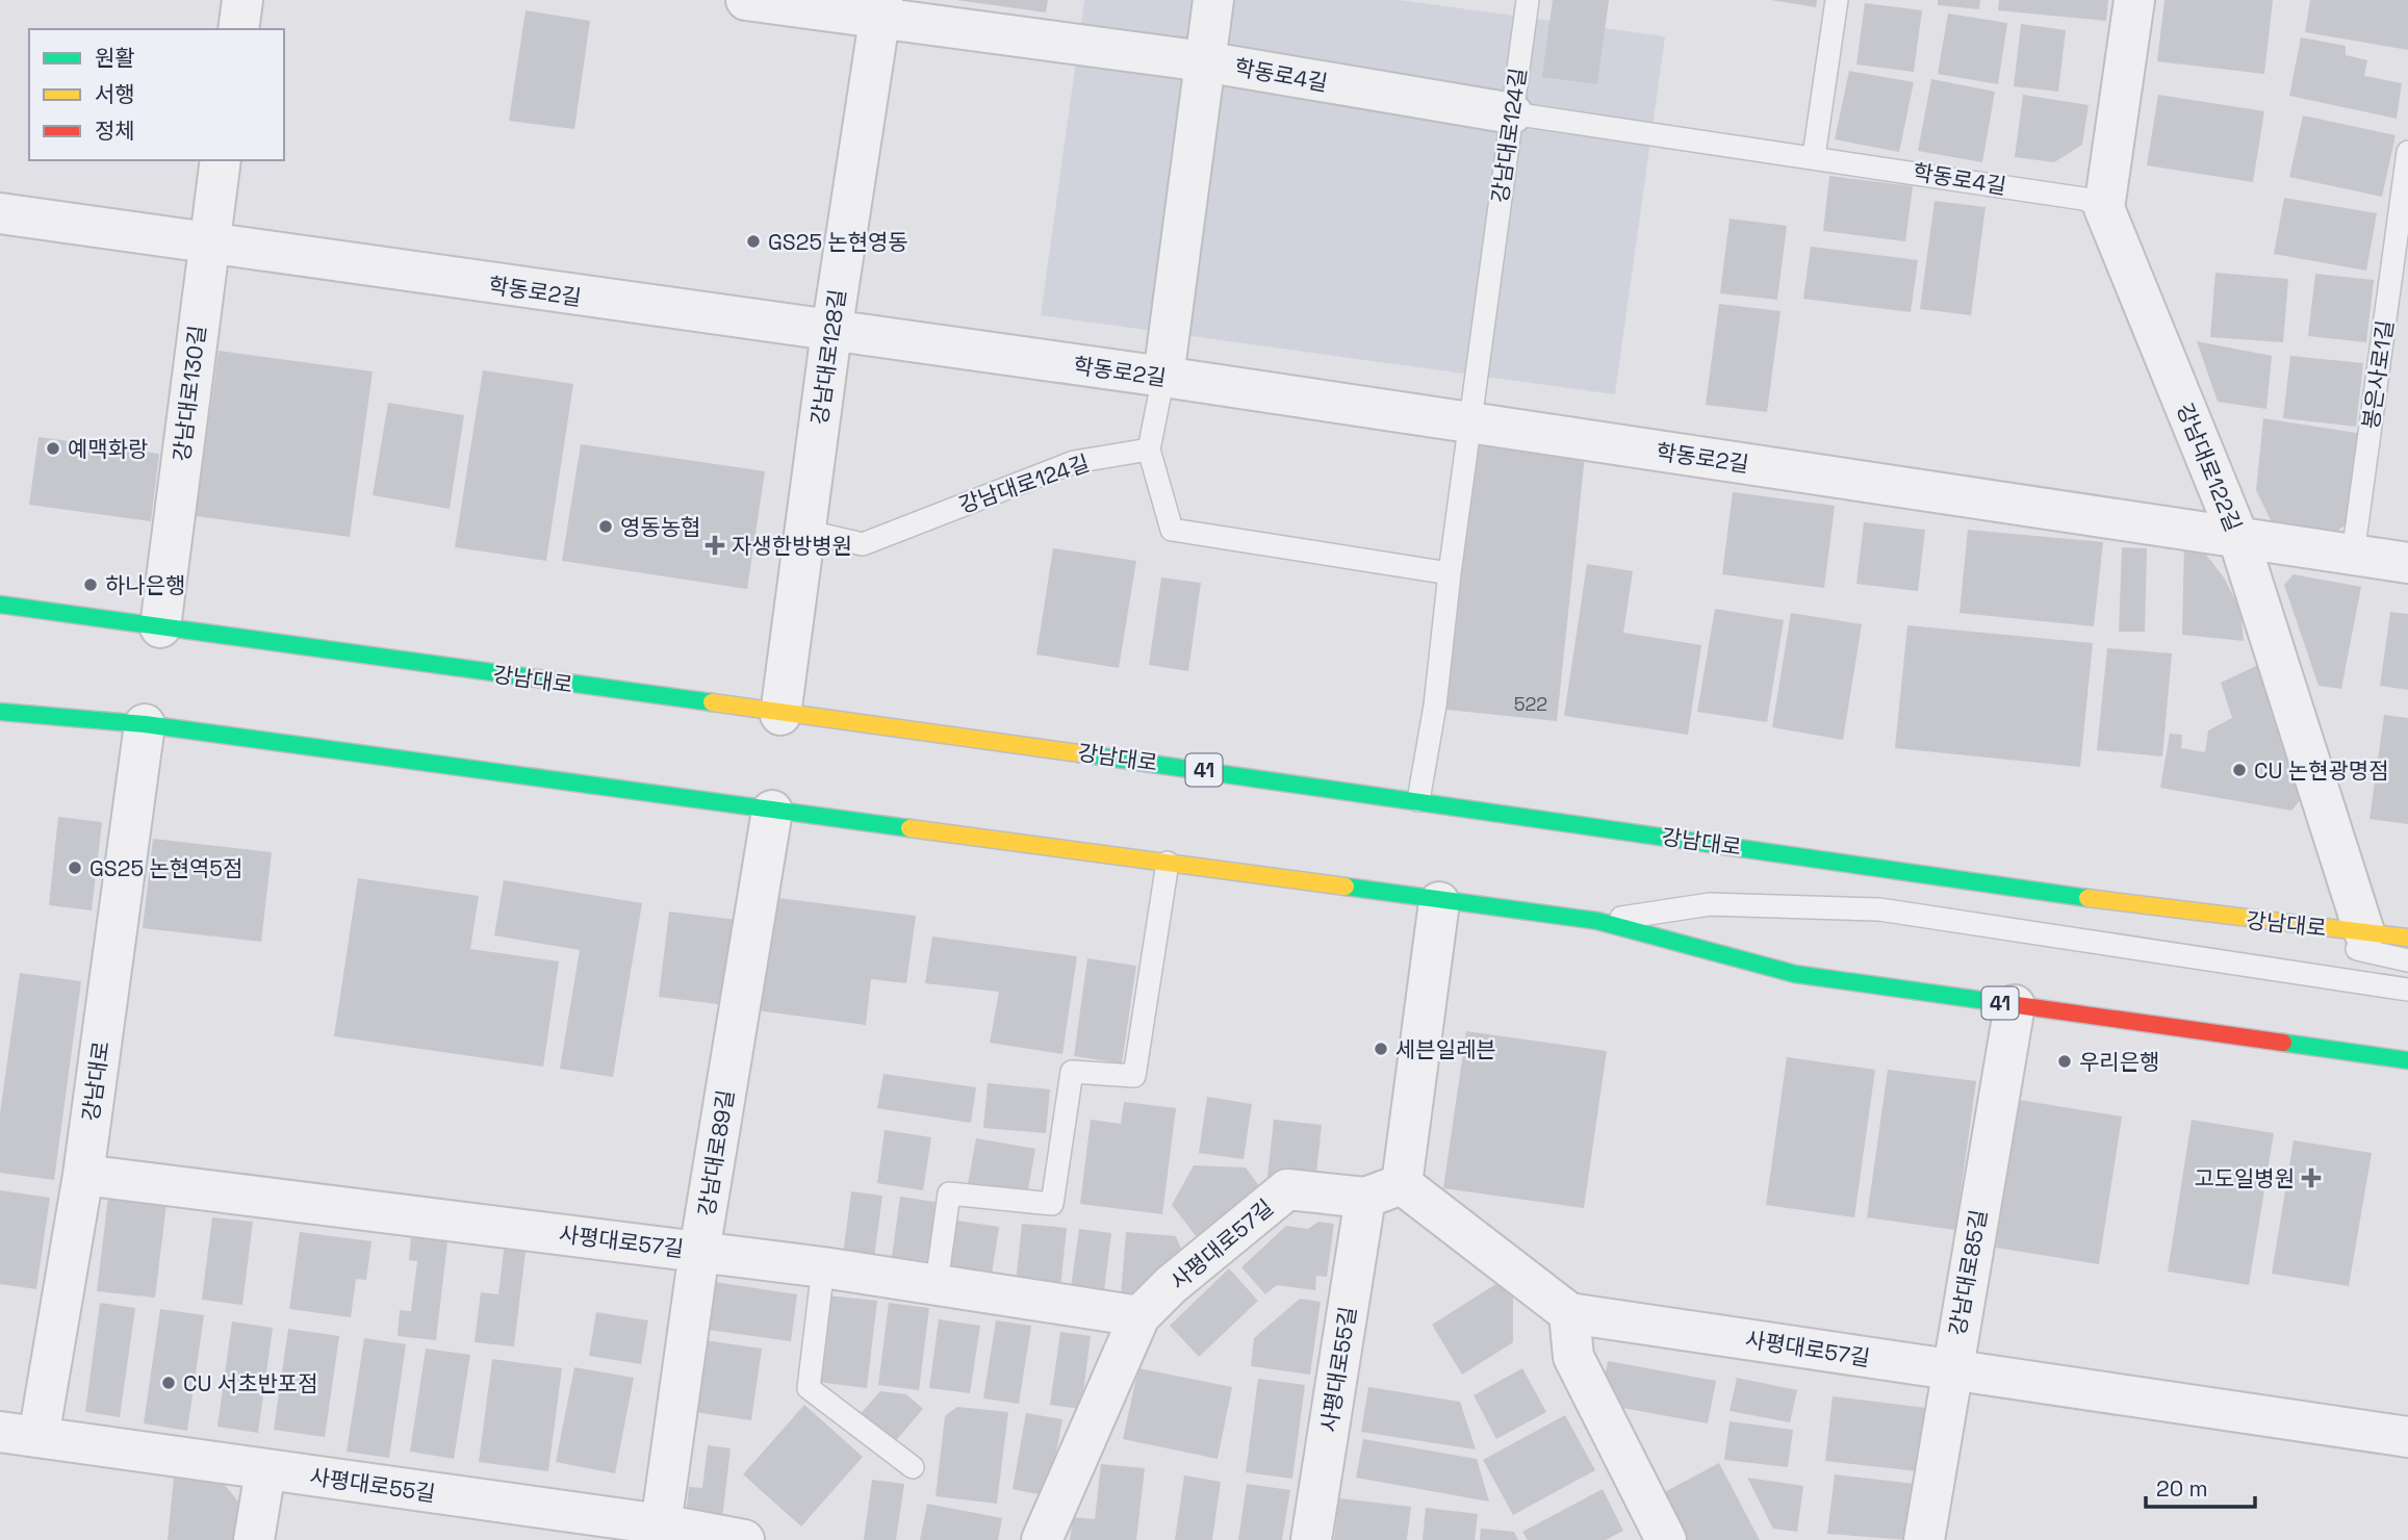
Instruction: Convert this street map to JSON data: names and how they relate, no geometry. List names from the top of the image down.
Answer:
{
  "streets": {
    "main road": ["강남대로", "41"],
    "street": [
      "학동로4길",
      "학동로2길",
      "강남대로128길",
      "강남대로130길",
      "강남대로122길",
      "강남대로89길",
      "사평대로57길",
      "강남대로85길",
      "사평대로55길"
    ],
    "lane": ["강남대로124길", "봉은사로1길"]
  },
  "crossings": [
    ["학동로4길", "강남대로124길"],
    ["학동로4길", "강남대로128길"],
    ["학동로4길", "강남대로122길"],
    ["강남대로124길", "학동로2길"],
    ["강남대로124길", "강남대로128길"],
    ["강남대로124길", "강남대로"],
    ["학동로2길", "강남대로128길"],
    ["학동로2길", "강남대로130길"],
    ["학동로2길", "강남대로122길"],
    ["강남대로128길", "강남대로"],
    ["강남대로130길", "강남대로"],
    ["강남대로122길", "강남대로"],
    ["강남대로", "41"],
    ["강남대로", "사평대로57길"],
    ["강남대로", "사평대로55길"],
    ["41", "강남대로89길"],
    ["41", "강남대로85길"],
    ["강남대로89길", "사평대로57길"],
    ["강남대로89길", "사평대로55길"],
    ["사평대로57길", "강남대로85길"],
    ["사평대로57길", "사평대로55길"]
  ],
  "places": {
    "other": [
      "GS25 논현영동",
      "예맥화랑",
      "영동농협",
      "하나은행",
      "CU 논현광명점",
      "GS25 논현역5점",
      "세븐일레븐",
      "우리은행",
      "CU 서초반포점"
    ],
    "health": ["자생한방병원", "고도일병원"]
  },
  "house_numbers": ["522"],
  "legend": ["원활", "서행", "정체"],
  "scale_bar": "20 m"
}
